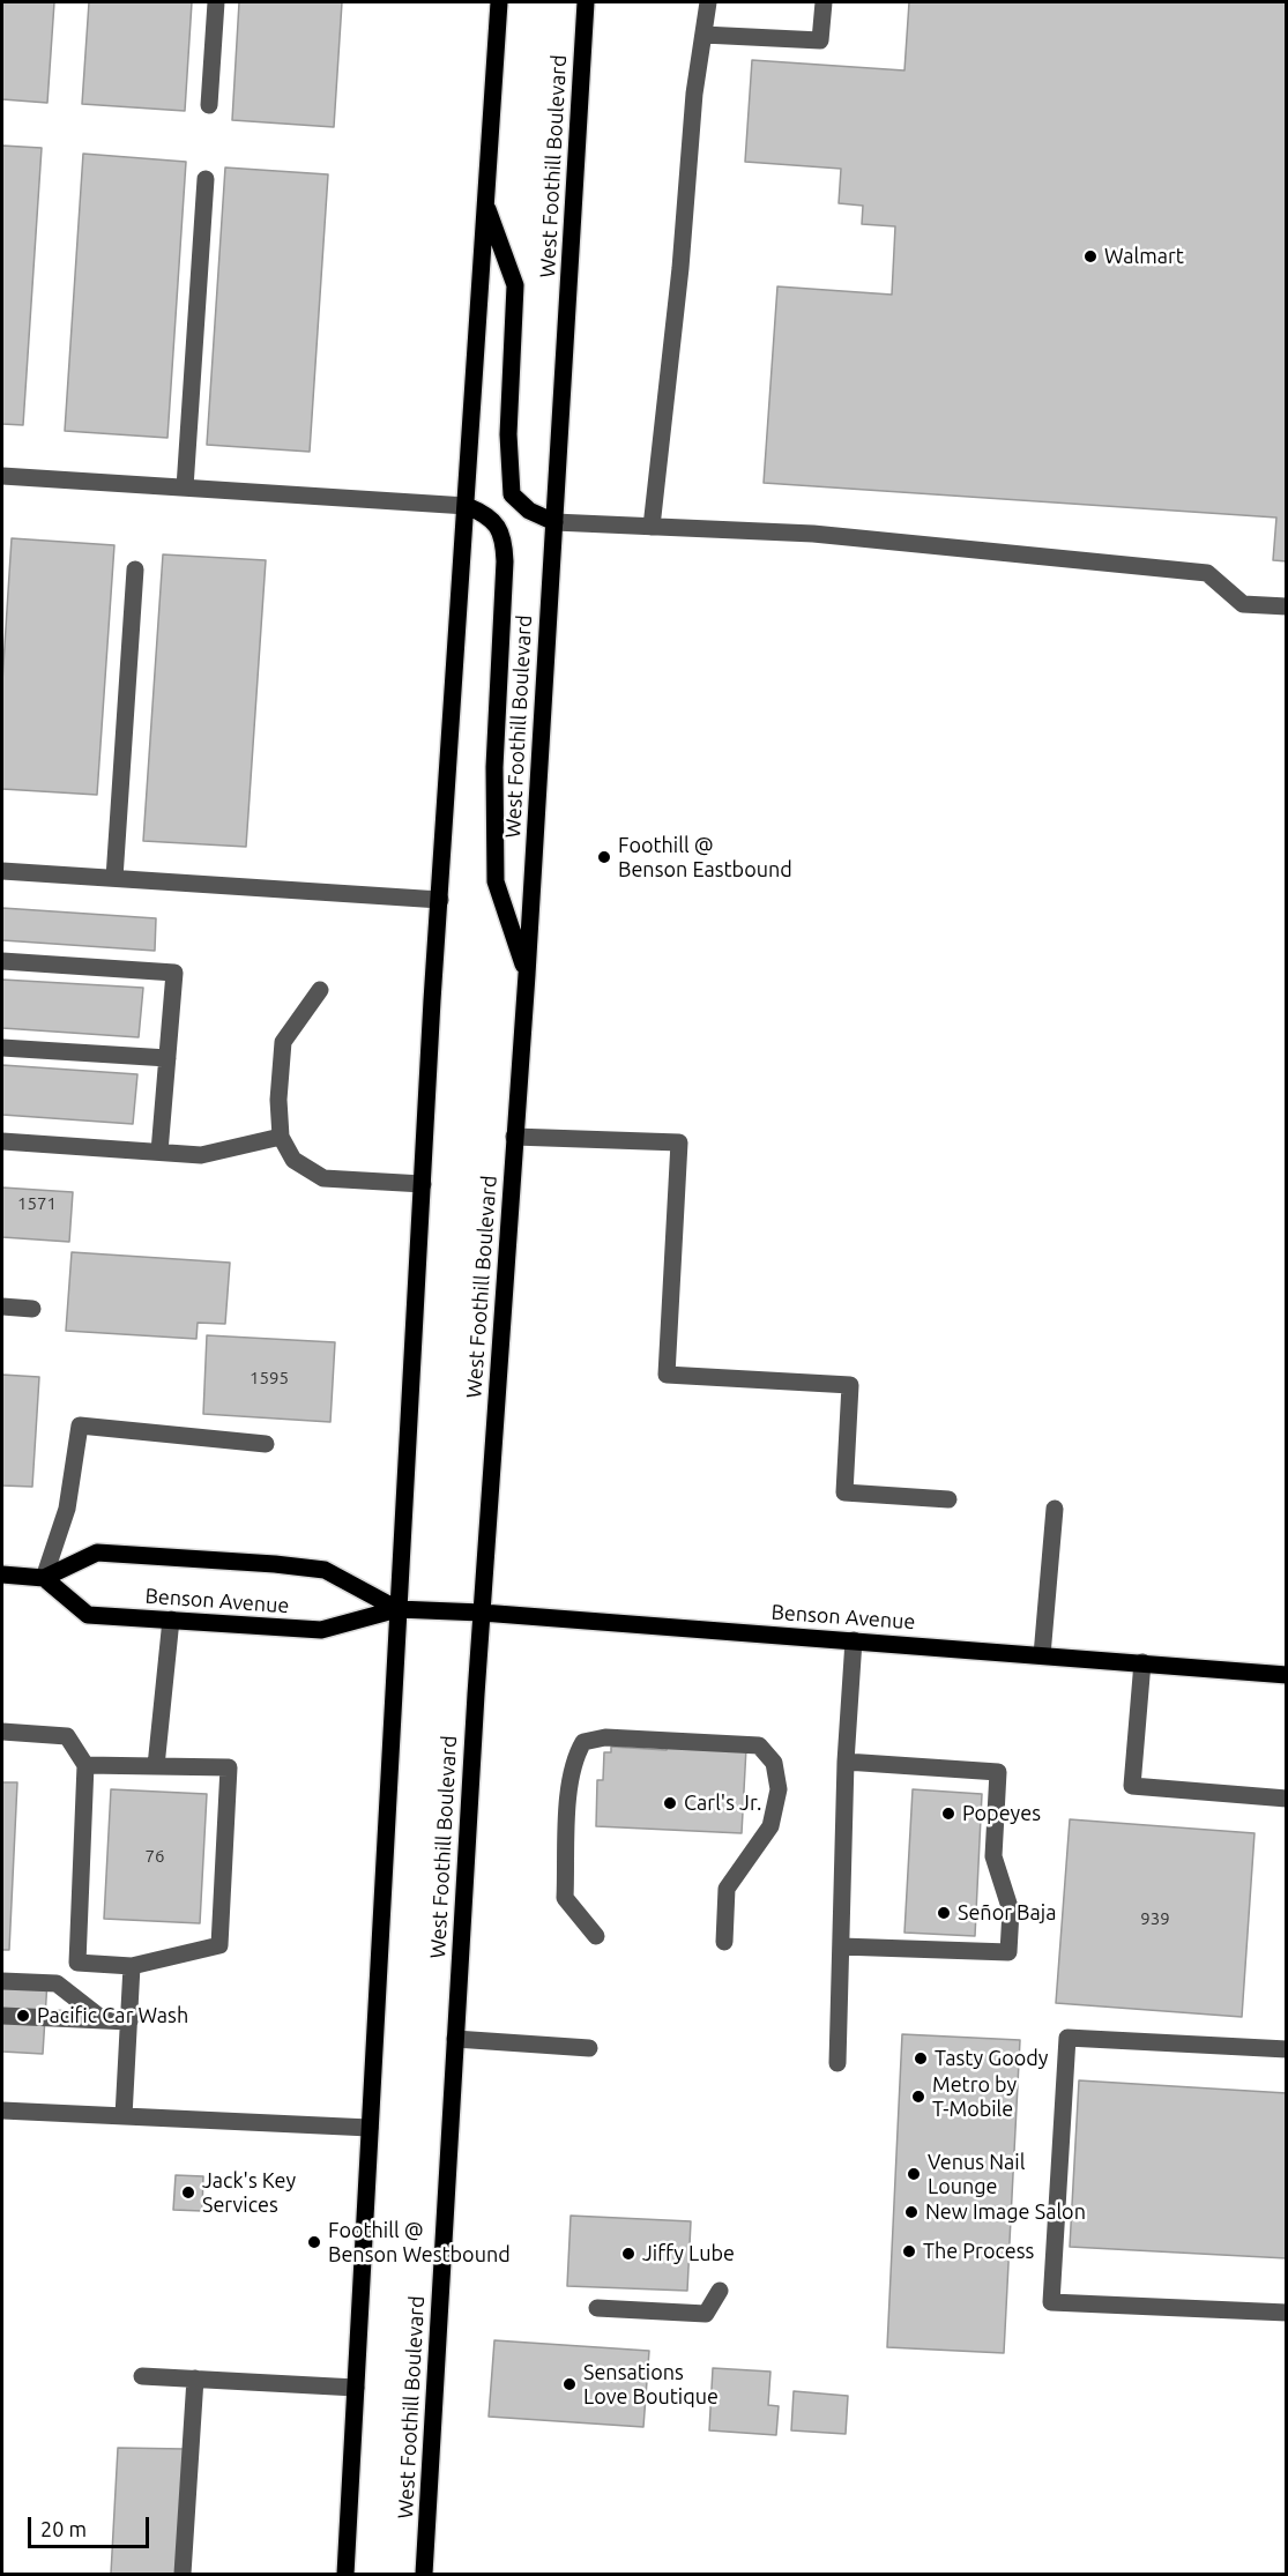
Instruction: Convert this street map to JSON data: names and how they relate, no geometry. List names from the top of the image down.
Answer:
{
  "streets": {
    "main road": ["West Foothill Boulevard", "Benson Avenue"]
  },
  "crossings": [
    ["West Foothill Boulevard", "Benson Avenue"]
  ],
  "places": [
    "Walmart",
    "Foothill @ Benson Eastbound",
    "Carl's Jr.",
    "Popeyes",
    "Señor Baja",
    "Pacific Car Wash",
    "Tasty Goody",
    "Metro by T-Mobile",
    "Venus Nail Lounge",
    "Jack's Key Services",
    "New Image Salon",
    "Foothill @ Benson Westbound",
    "The Process",
    "Jiffy Lube",
    "Sensations Love Boutique"
  ],
  "house_numbers": [
    "1571",
    "1595",
    "76",
    "939"
  ],
  "scale_bar": "20 m"
}
